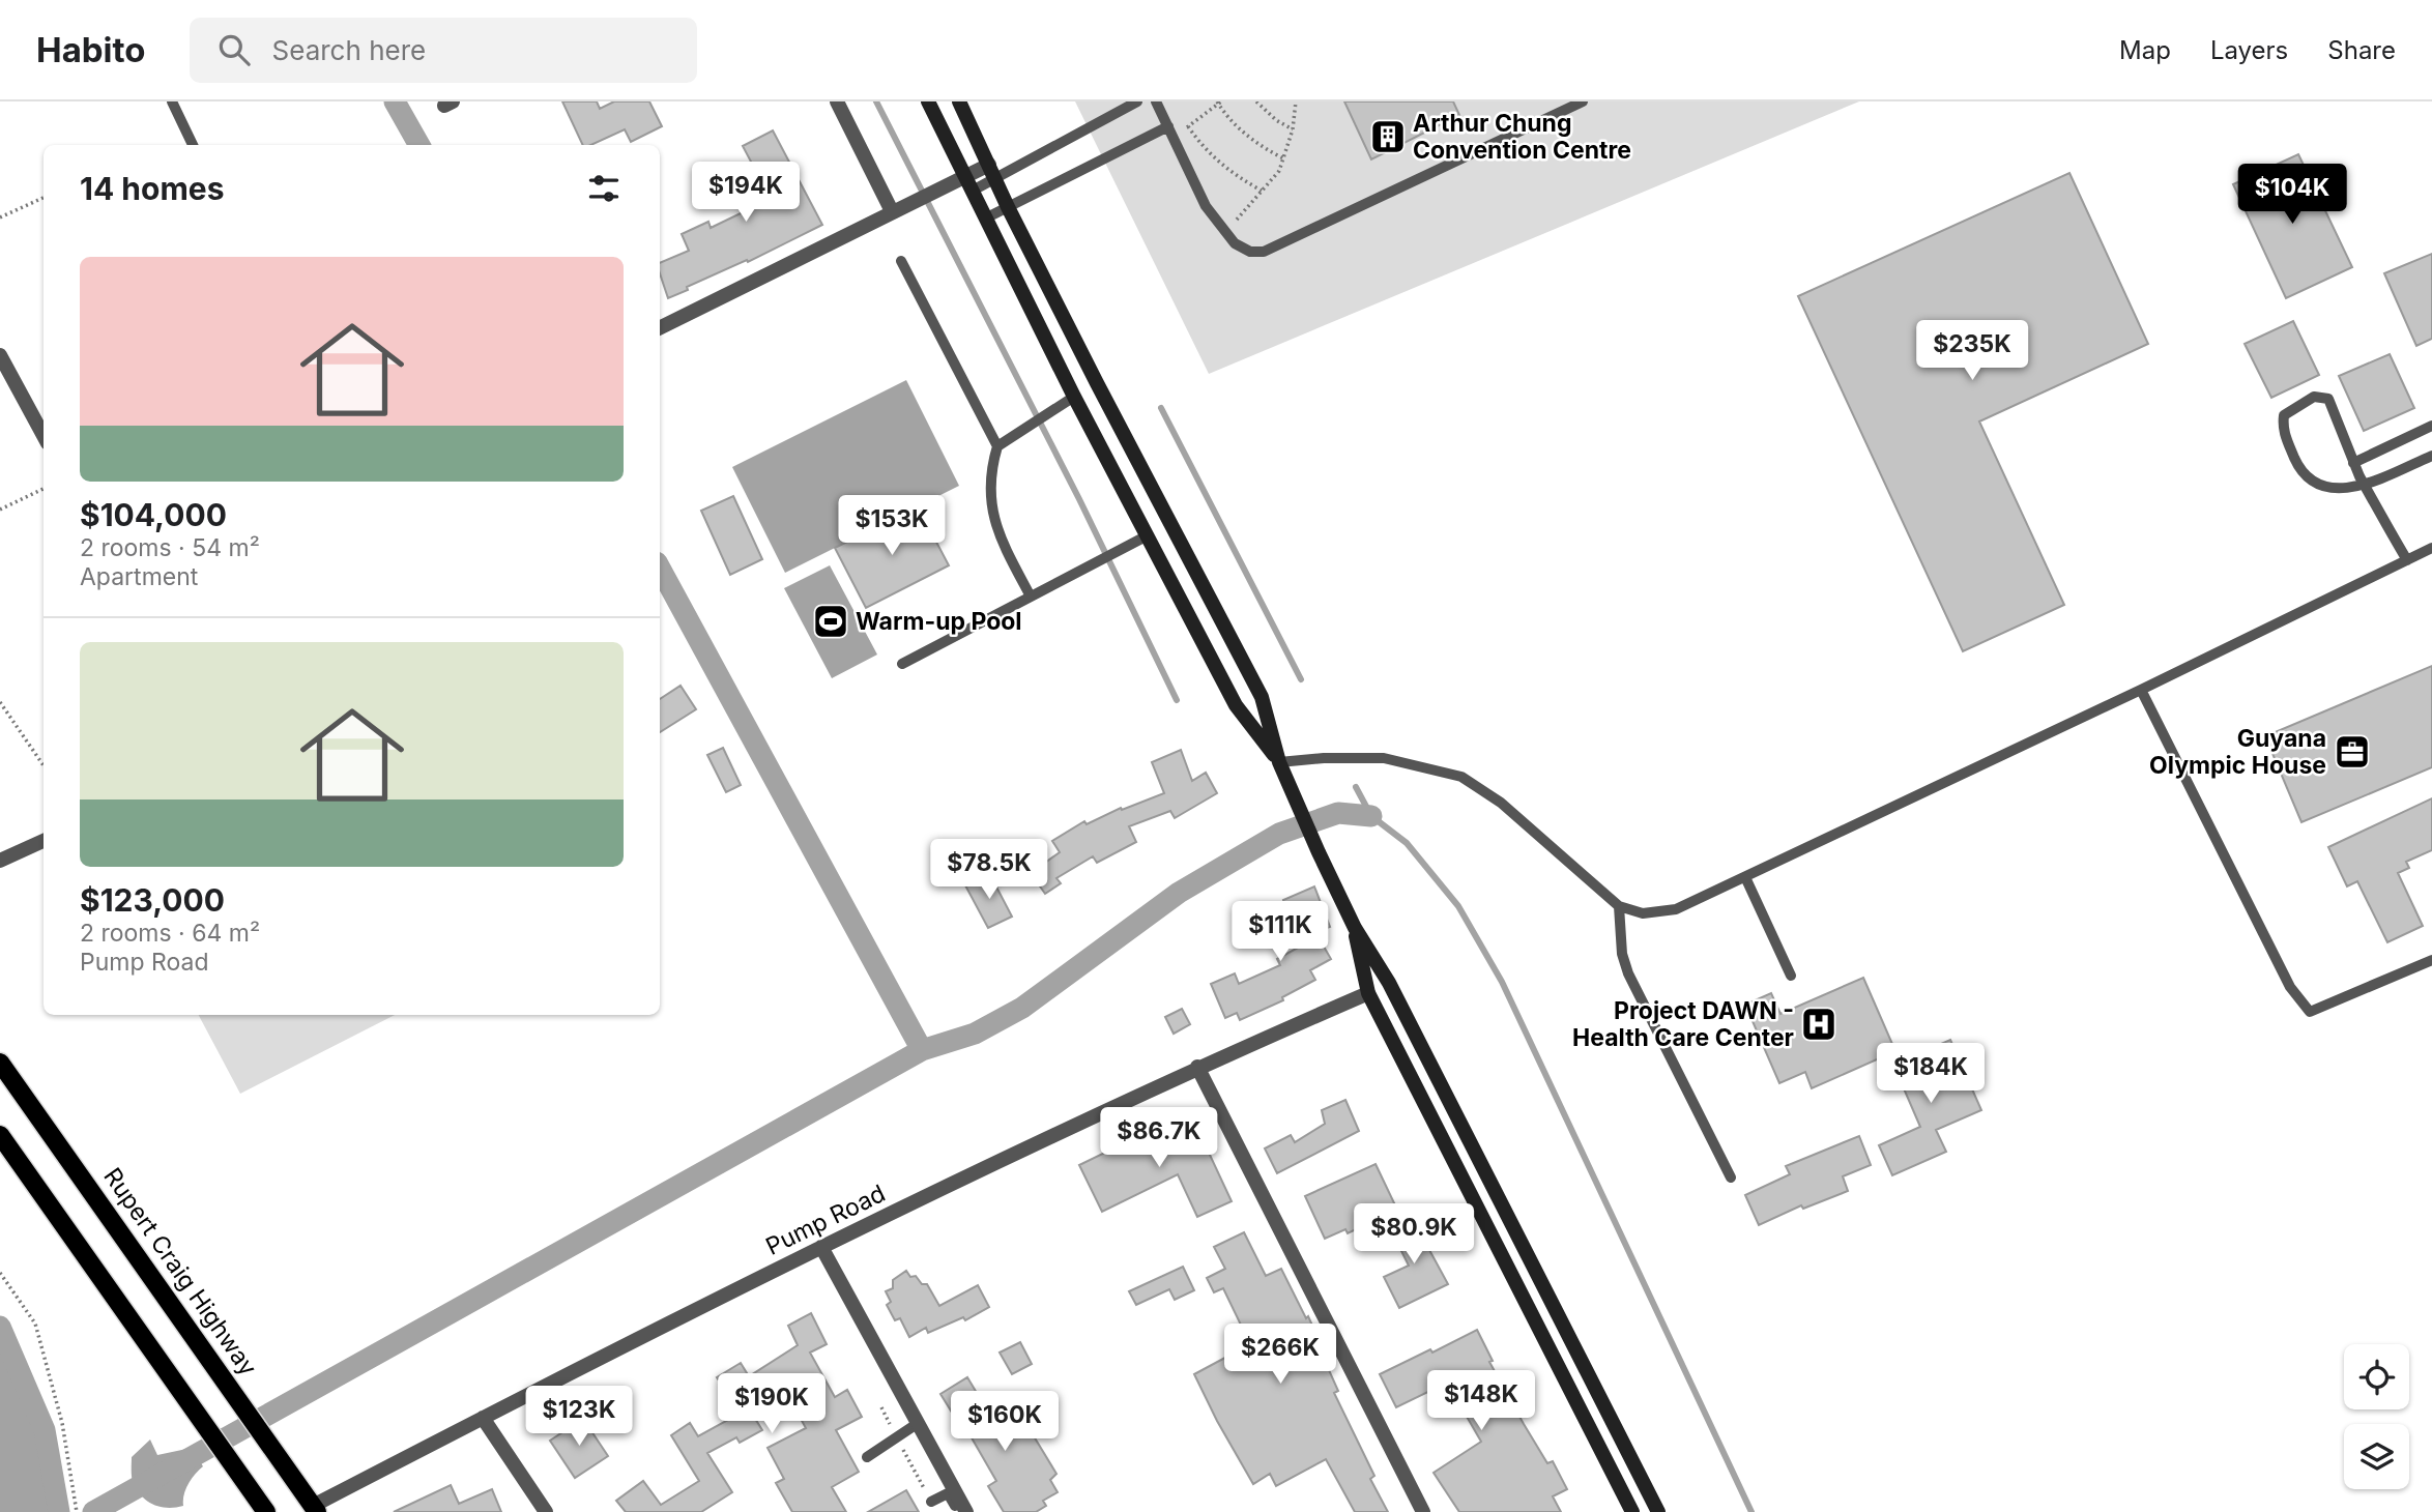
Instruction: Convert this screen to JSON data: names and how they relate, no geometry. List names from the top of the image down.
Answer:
{
  "streets": {
    "main road": ["Rupert Craig Highway"],
    "street": ["Pump Road"]
  },
  "crossings": [
    ["Pump Road", "Rupert Craig Highway"]
  ],
  "places": {
    "building": ["Arthur Chung Convention Centre"],
    "sports": ["Warm-up Pool"],
    "office": ["Guyana Olympic House"],
    "hospital": ["Project DAWN - Health Care Center"]
  },
  "page": {
    "header": "Habito",
    "search": "Search here",
    "nav": ["Map", "Layers", "Share"],
    "heading": "14 homes",
    "price": [
      "$194K",
      "$104K",
      "$235K",
      "$153K",
      "$78.5K",
      "$111K",
      "$184K",
      "$86.7K",
      "$80.9K",
      "$266K",
      "$148K",
      "$190K",
      "$123K",
      "$160K"
    ],
    "list": [
      {
        "name": "$104,000",
        "note": "2 rooms · 54 m² · Apartment"
      },
      {
        "name": "$123,000",
        "note": "2 rooms · 64 m² · Pump Road"
      }
    ]
  }
}
